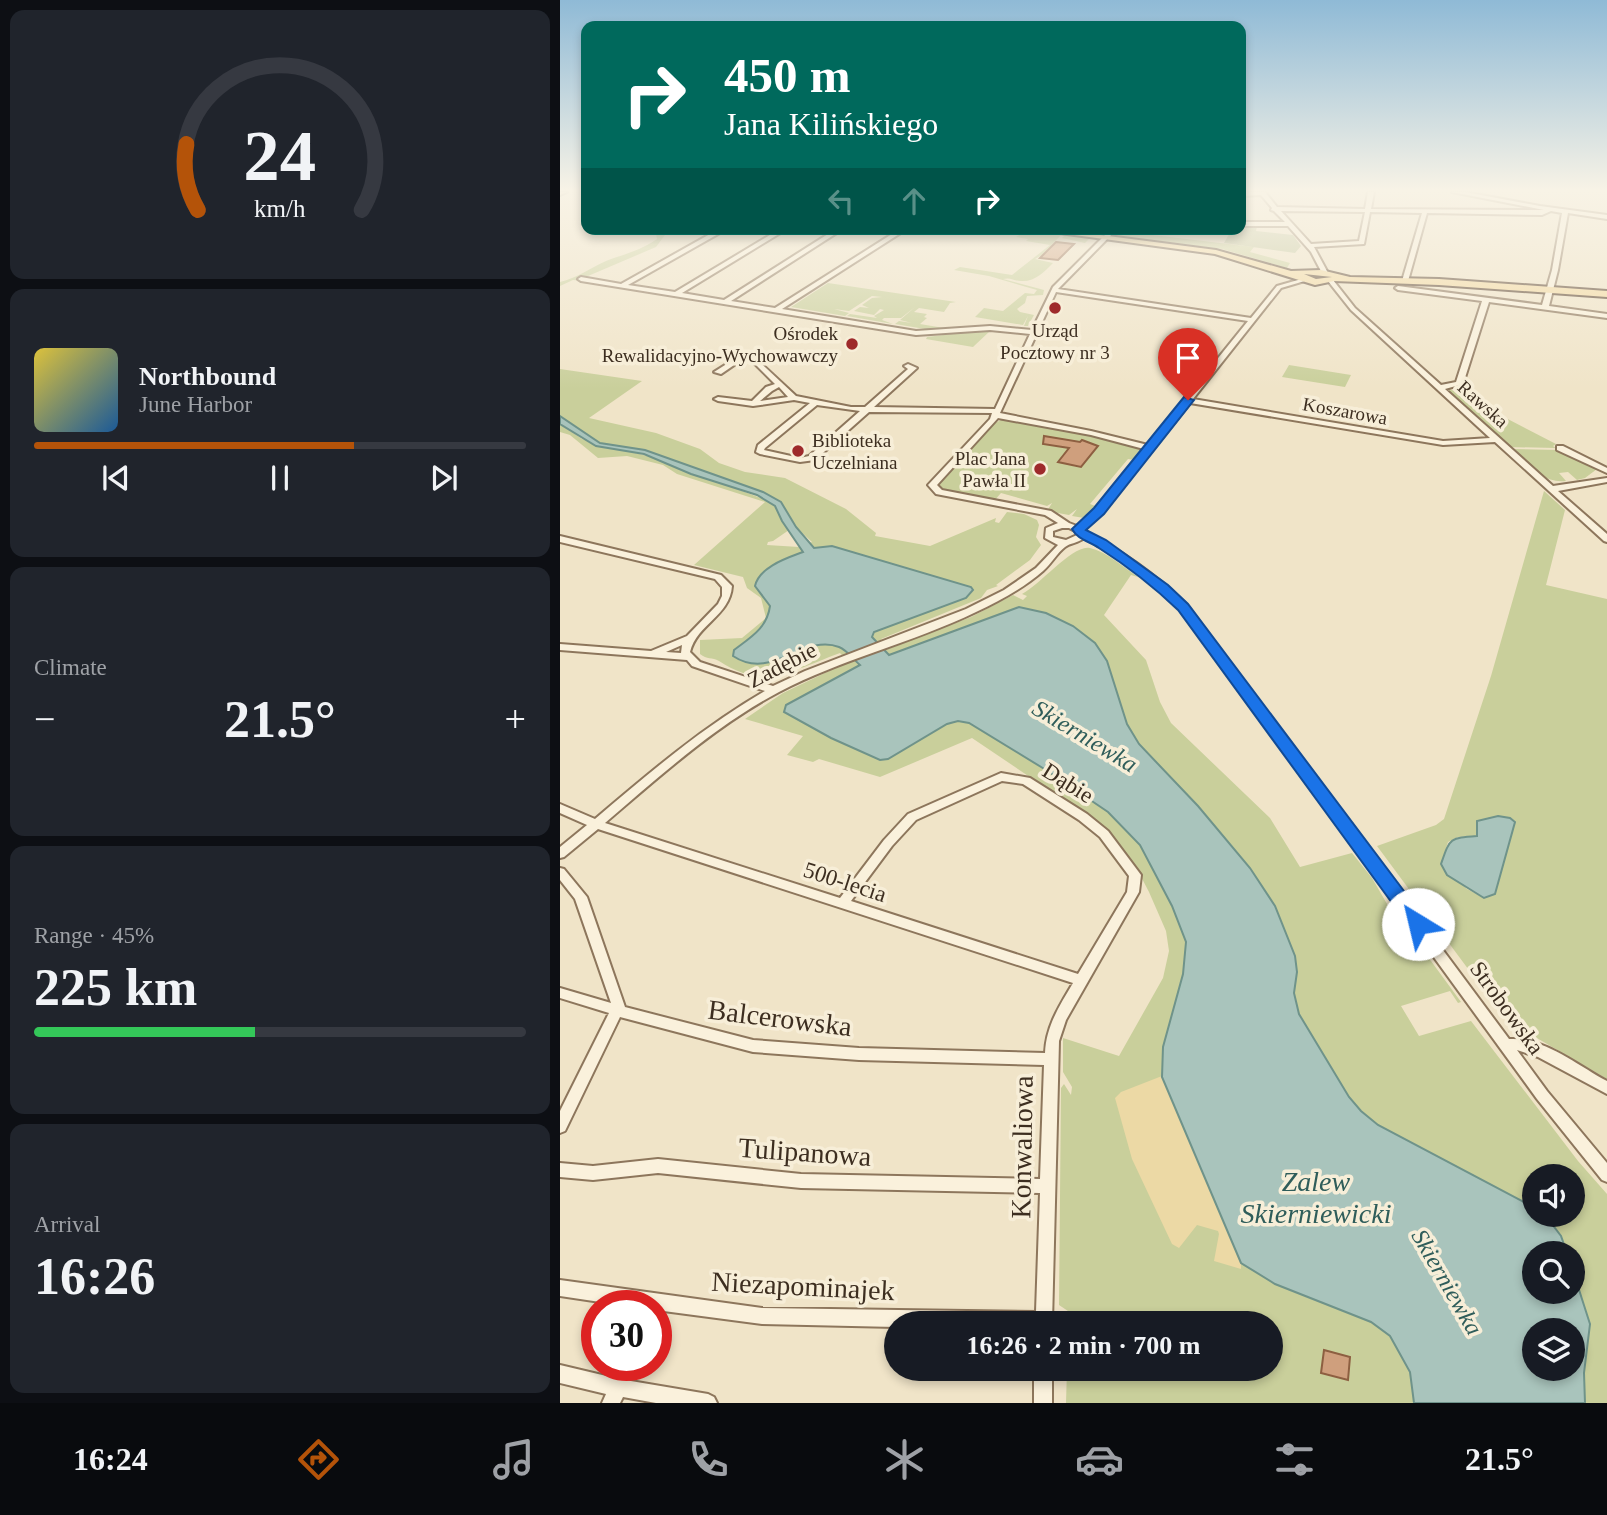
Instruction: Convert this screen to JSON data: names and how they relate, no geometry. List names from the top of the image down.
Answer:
{
  "streets": {
    "street": [
      "Rawska",
      "Koszarowa",
      "Zadębie",
      "Dąbie",
      "500-lecia",
      "Strobowska",
      "Balcerowska",
      "Konwaliowa",
      "Tulipanowa",
      "Niezapominajek"
    ]
  },
  "crossings": [
    ["Rawska", "Koszarowa"],
    ["Zadębie", "500-lecia"],
    ["Dąbie", "500-lecia"],
    ["Dąbie", "Konwaliowa"],
    ["500-lecia", "Konwaliowa"],
    ["Balcerowska", "Konwaliowa"],
    ["Konwaliowa", "Tulipanowa"]
  ],
  "water": ["Skierniewka", "Zalew Skierniewicki"],
  "places": [
    "Urząd Pocztowy nr 3",
    "Ośrodek Rewalidacyjno-Wychowawczy",
    "Biblioteka Uczelniana",
    "Plac Jana Pawła II"
  ],
  "page": {
    "turn": ["450 m", "Jana Kilińskiego"],
    "song": ["Northbound", "June Harbor"],
    "tile": [
      "Climate",
      ["Range · 45%", "225 km"],
      ["Arrival", "16:26"]
    ],
    "heat": ["−", "21.5°", "+"],
    "limit": "30",
    "trip": "16:26 · 2 min · 700 m",
    "tabs": ["16:24", "21.5°"],
    "gauge": ["24", "km/h"]
  }
}
